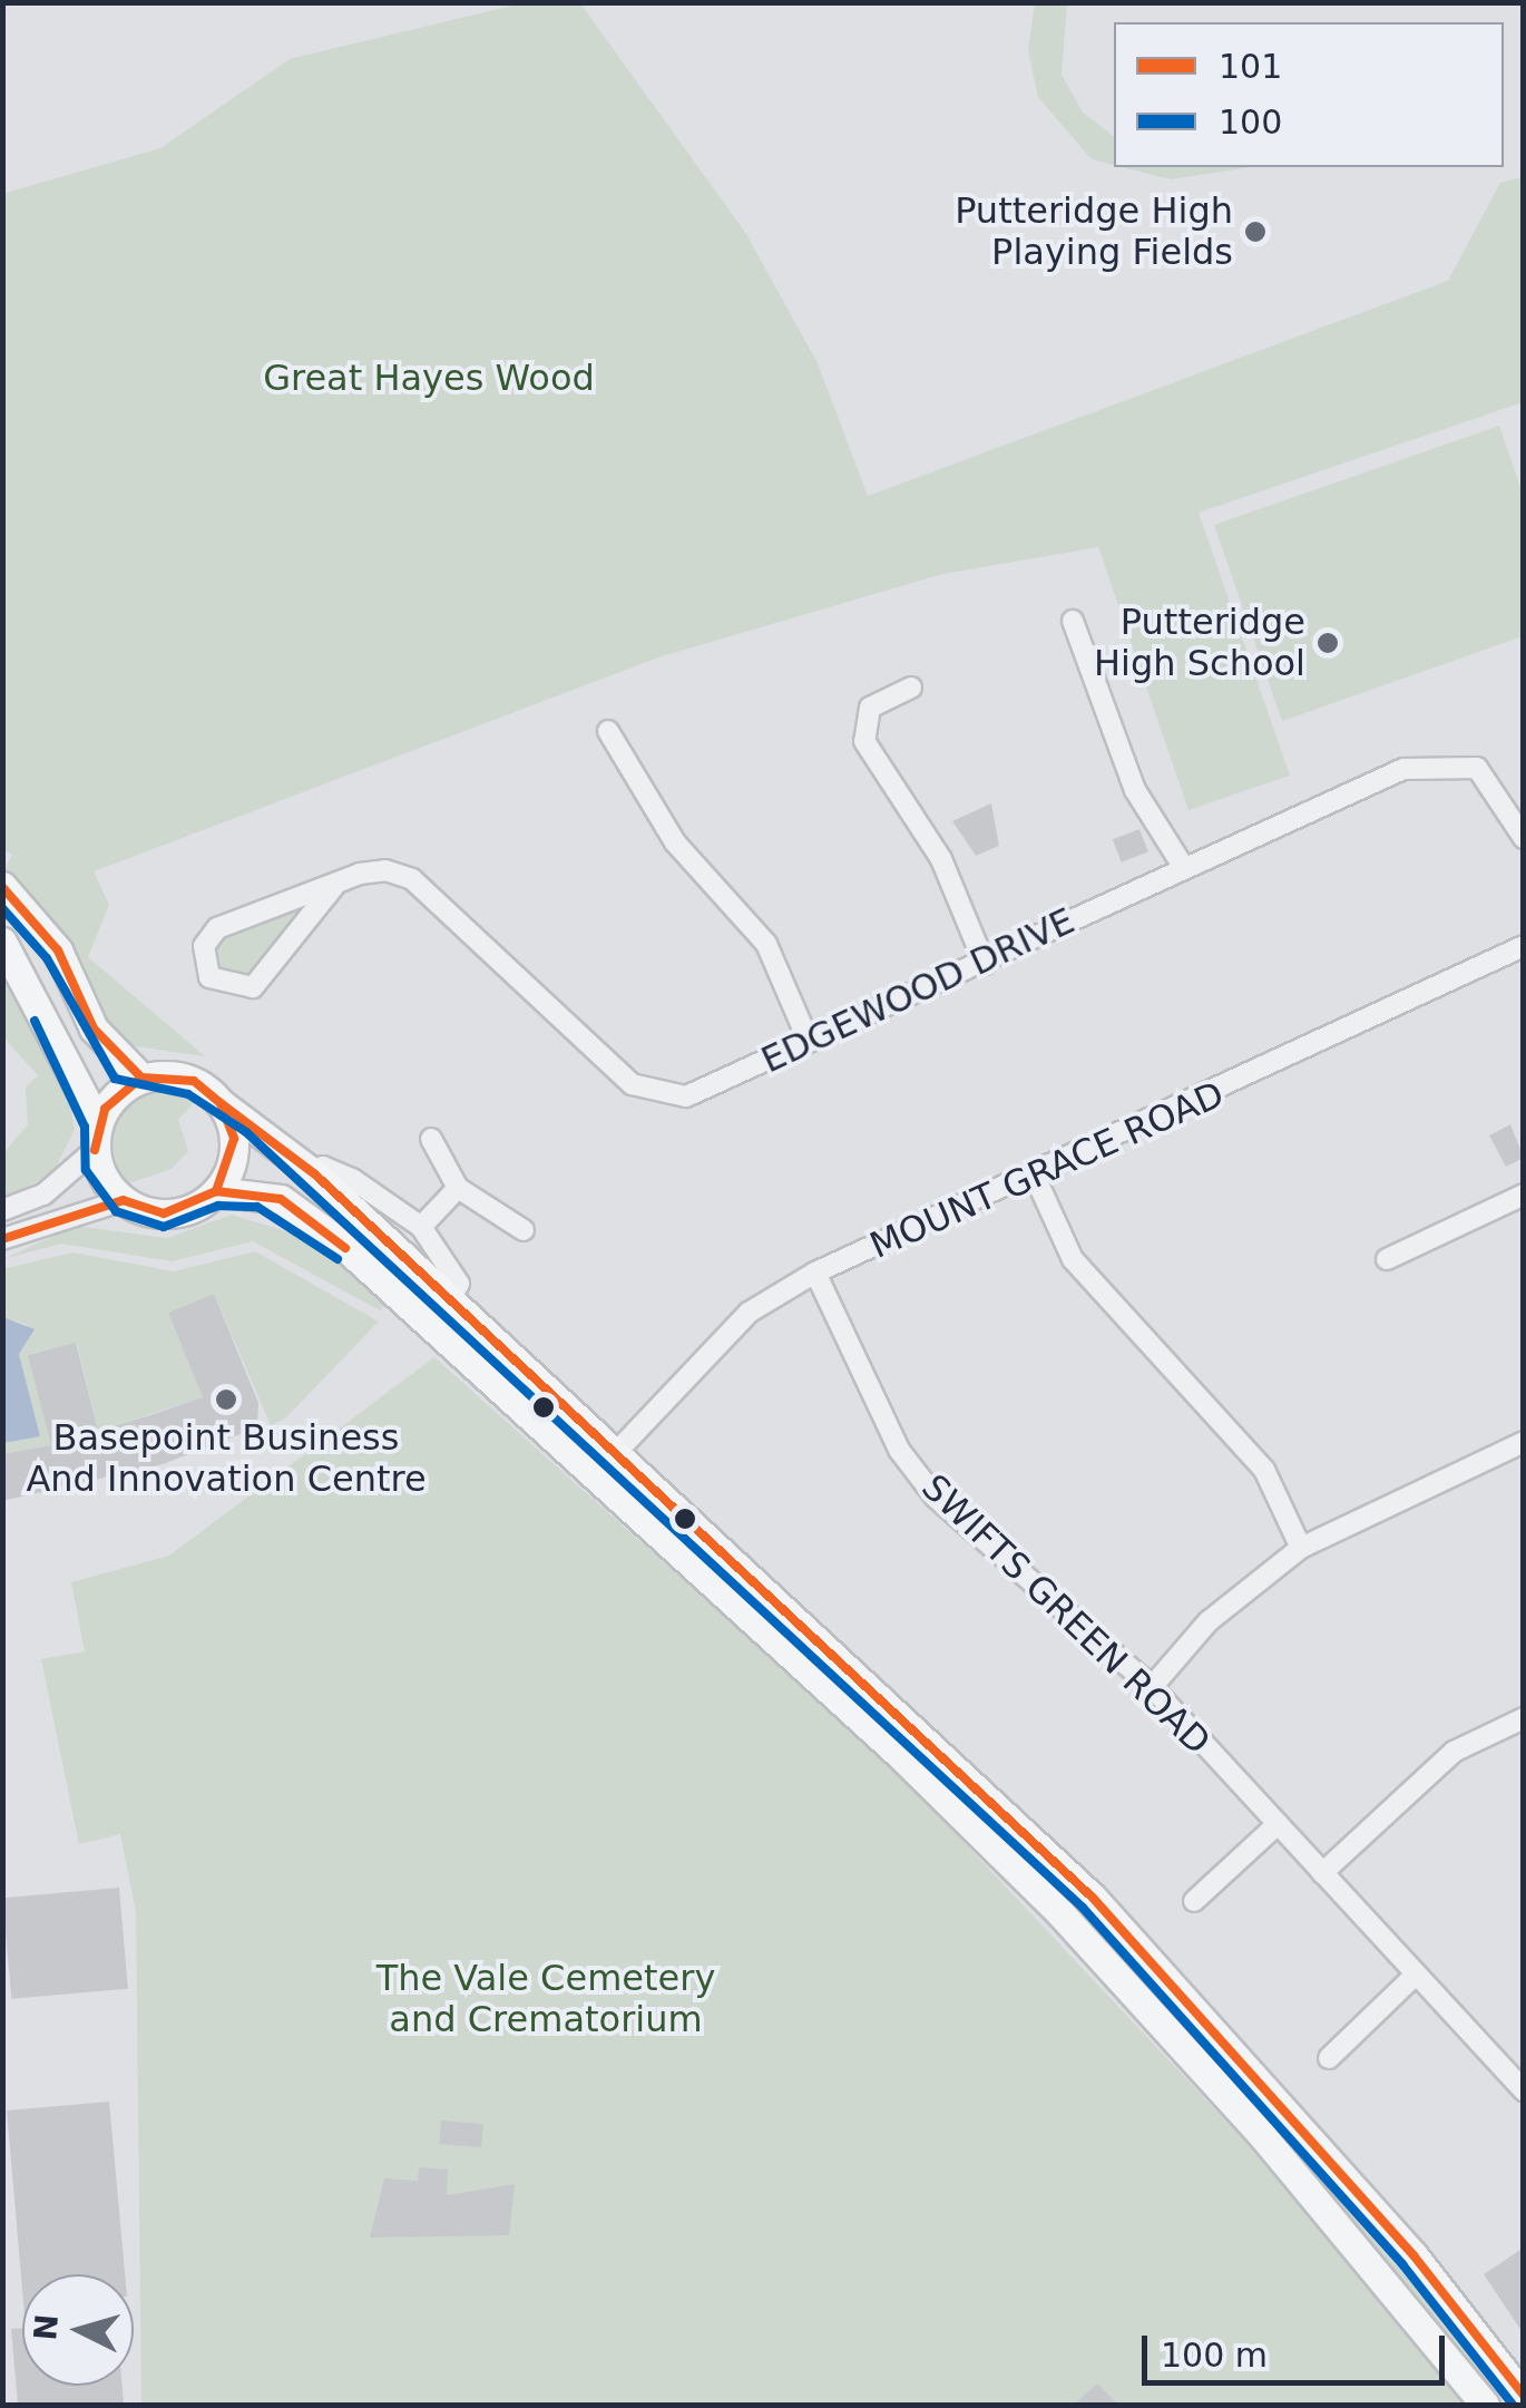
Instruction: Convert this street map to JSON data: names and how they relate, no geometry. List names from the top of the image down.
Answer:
{
  "streets": {
    "street": ["EDGEWOOD DRIVE", "MOUNT GRACE ROAD", "SWIFTS GREEN ROAD"]
  },
  "crossings": [
    ["MOUNT GRACE ROAD", "SWIFTS GREEN ROAD"]
  ],
  "parks": ["Great Hayes Wood", "The Vale Cemetery and Crematorium"],
  "places": ["Putteridge High Playing Fields", "Putteridge High School", "Basepoint Business And Innovation Centre"],
  "lines": ["transit line 101", "transit line 100"],
  "legend": ["101", "100"],
  "scale_bar": "100 m",
  "north": "left"
}
